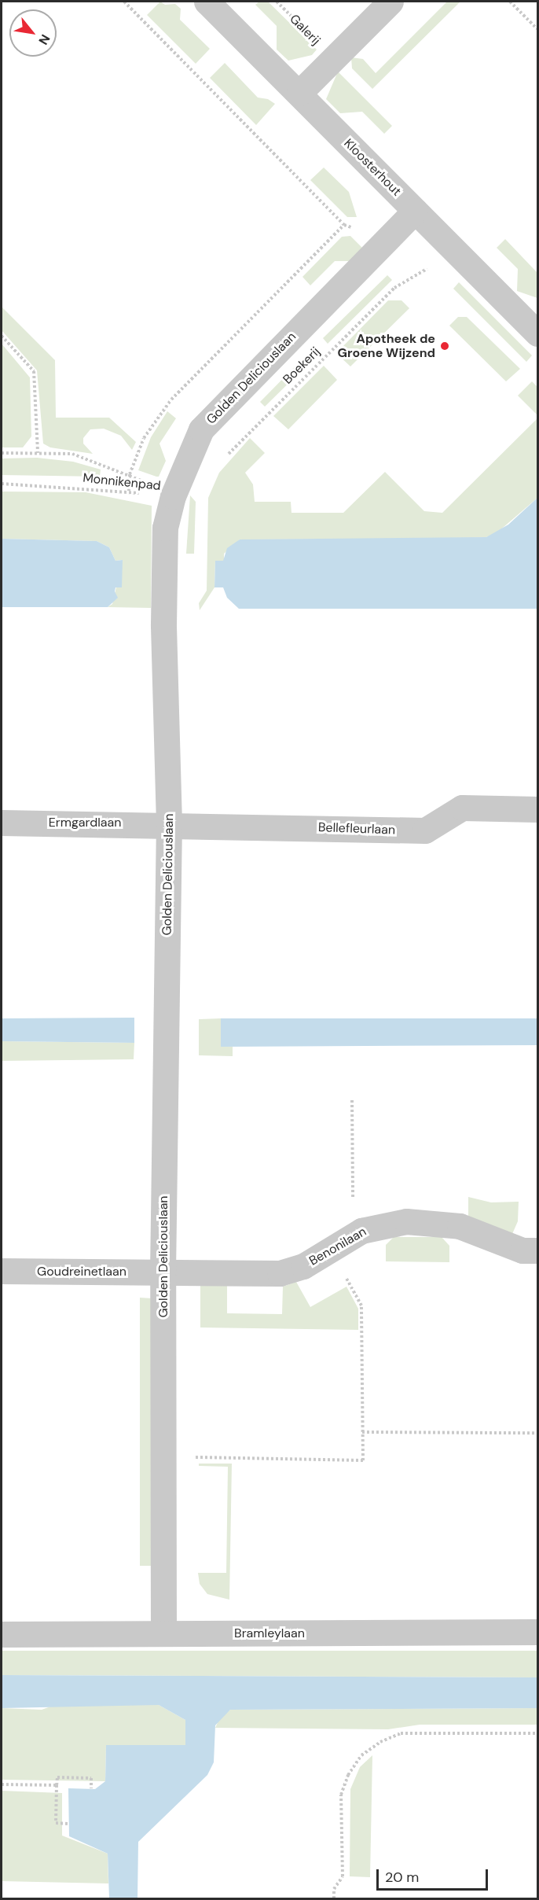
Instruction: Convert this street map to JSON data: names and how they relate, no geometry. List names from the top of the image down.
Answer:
{
  "streets": {
    "street": [
      "Kloosterhout",
      "Golden Deliciouslaan",
      "Ermgardlaan",
      "Bellefleurlaan",
      "Benonilaan",
      "Goudreinetlaan",
      "Bramleylaan"
    ],
    "path": ["Galerij", "Boekerij", "Monnikenpad"]
  },
  "crossings": [
    ["Kloosterhout", "Boekerij"],
    ["Kloosterhout", "Golden Deliciouslaan"],
    ["Golden Deliciouslaan", "Monnikenpad"],
    ["Golden Deliciouslaan", "Ermgardlaan"],
    ["Golden Deliciouslaan", "Bellefleurlaan"],
    ["Golden Deliciouslaan", "Benonilaan"],
    ["Golden Deliciouslaan", "Goudreinetlaan"],
    ["Golden Deliciouslaan", "Bramleylaan"],
    ["Ermgardlaan", "Bellefleurlaan"],
    ["Benonilaan", "Goudreinetlaan"]
  ],
  "places": ["Apotheek de Groene Wijzend"],
  "scale_bar": "20 m",
  "north": "bottom right"
}
